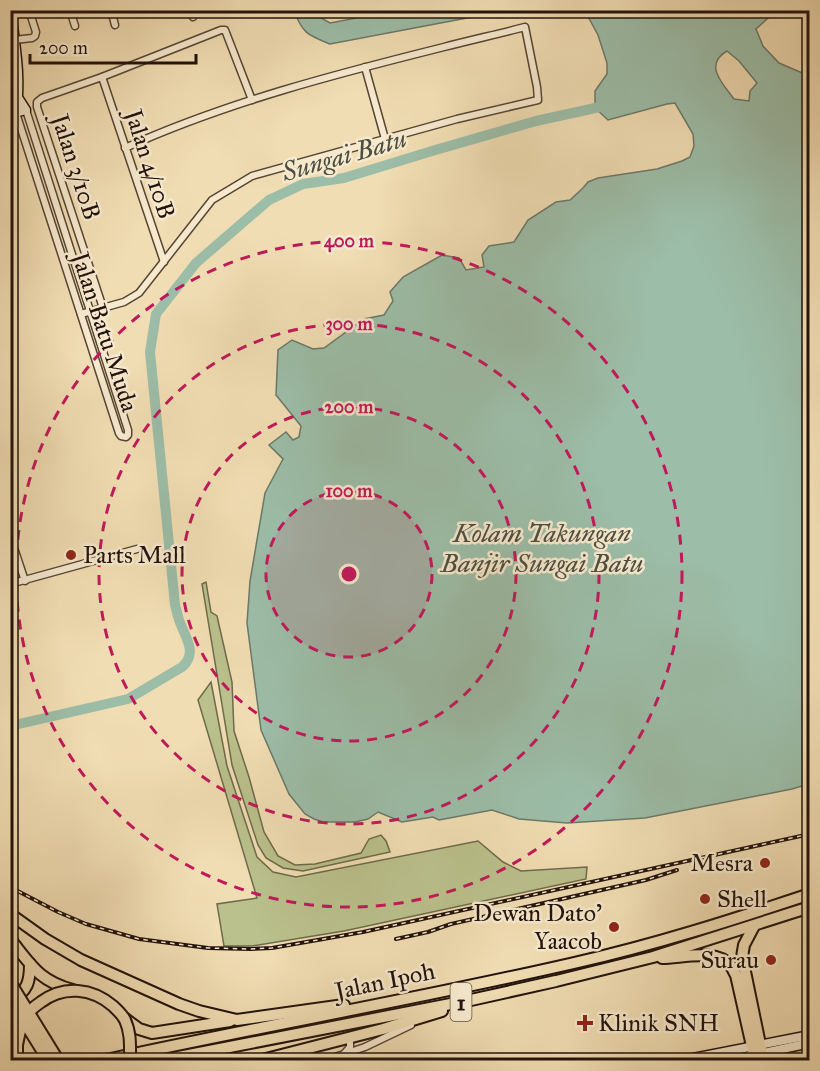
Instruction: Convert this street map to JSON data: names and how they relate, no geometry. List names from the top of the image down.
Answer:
{
  "streets": {
    "highway": ["Jalan Ipoh", "1"],
    "street": ["Jalan 4/10B", "Jalan 3/10B", "Jalan Batu Muda"]
  },
  "crossings": [
    ["Jalan 4/10B", "Jalan 3/10B"]
  ],
  "water": ["Sungai Batu", "Kolam Takungan Banjir Sungai Batu"],
  "places": {
    "other": [
      "Parts Mall",
      "Mesra",
      "Shell",
      "Dewan Dato' Yaacob",
      "Surau"
    ],
    "health": ["Klinik SNH"]
  },
  "scale_bar": "200 m",
  "rings": [
    "400 m",
    "300 m",
    "200 m",
    "100 m"
  ]
}
